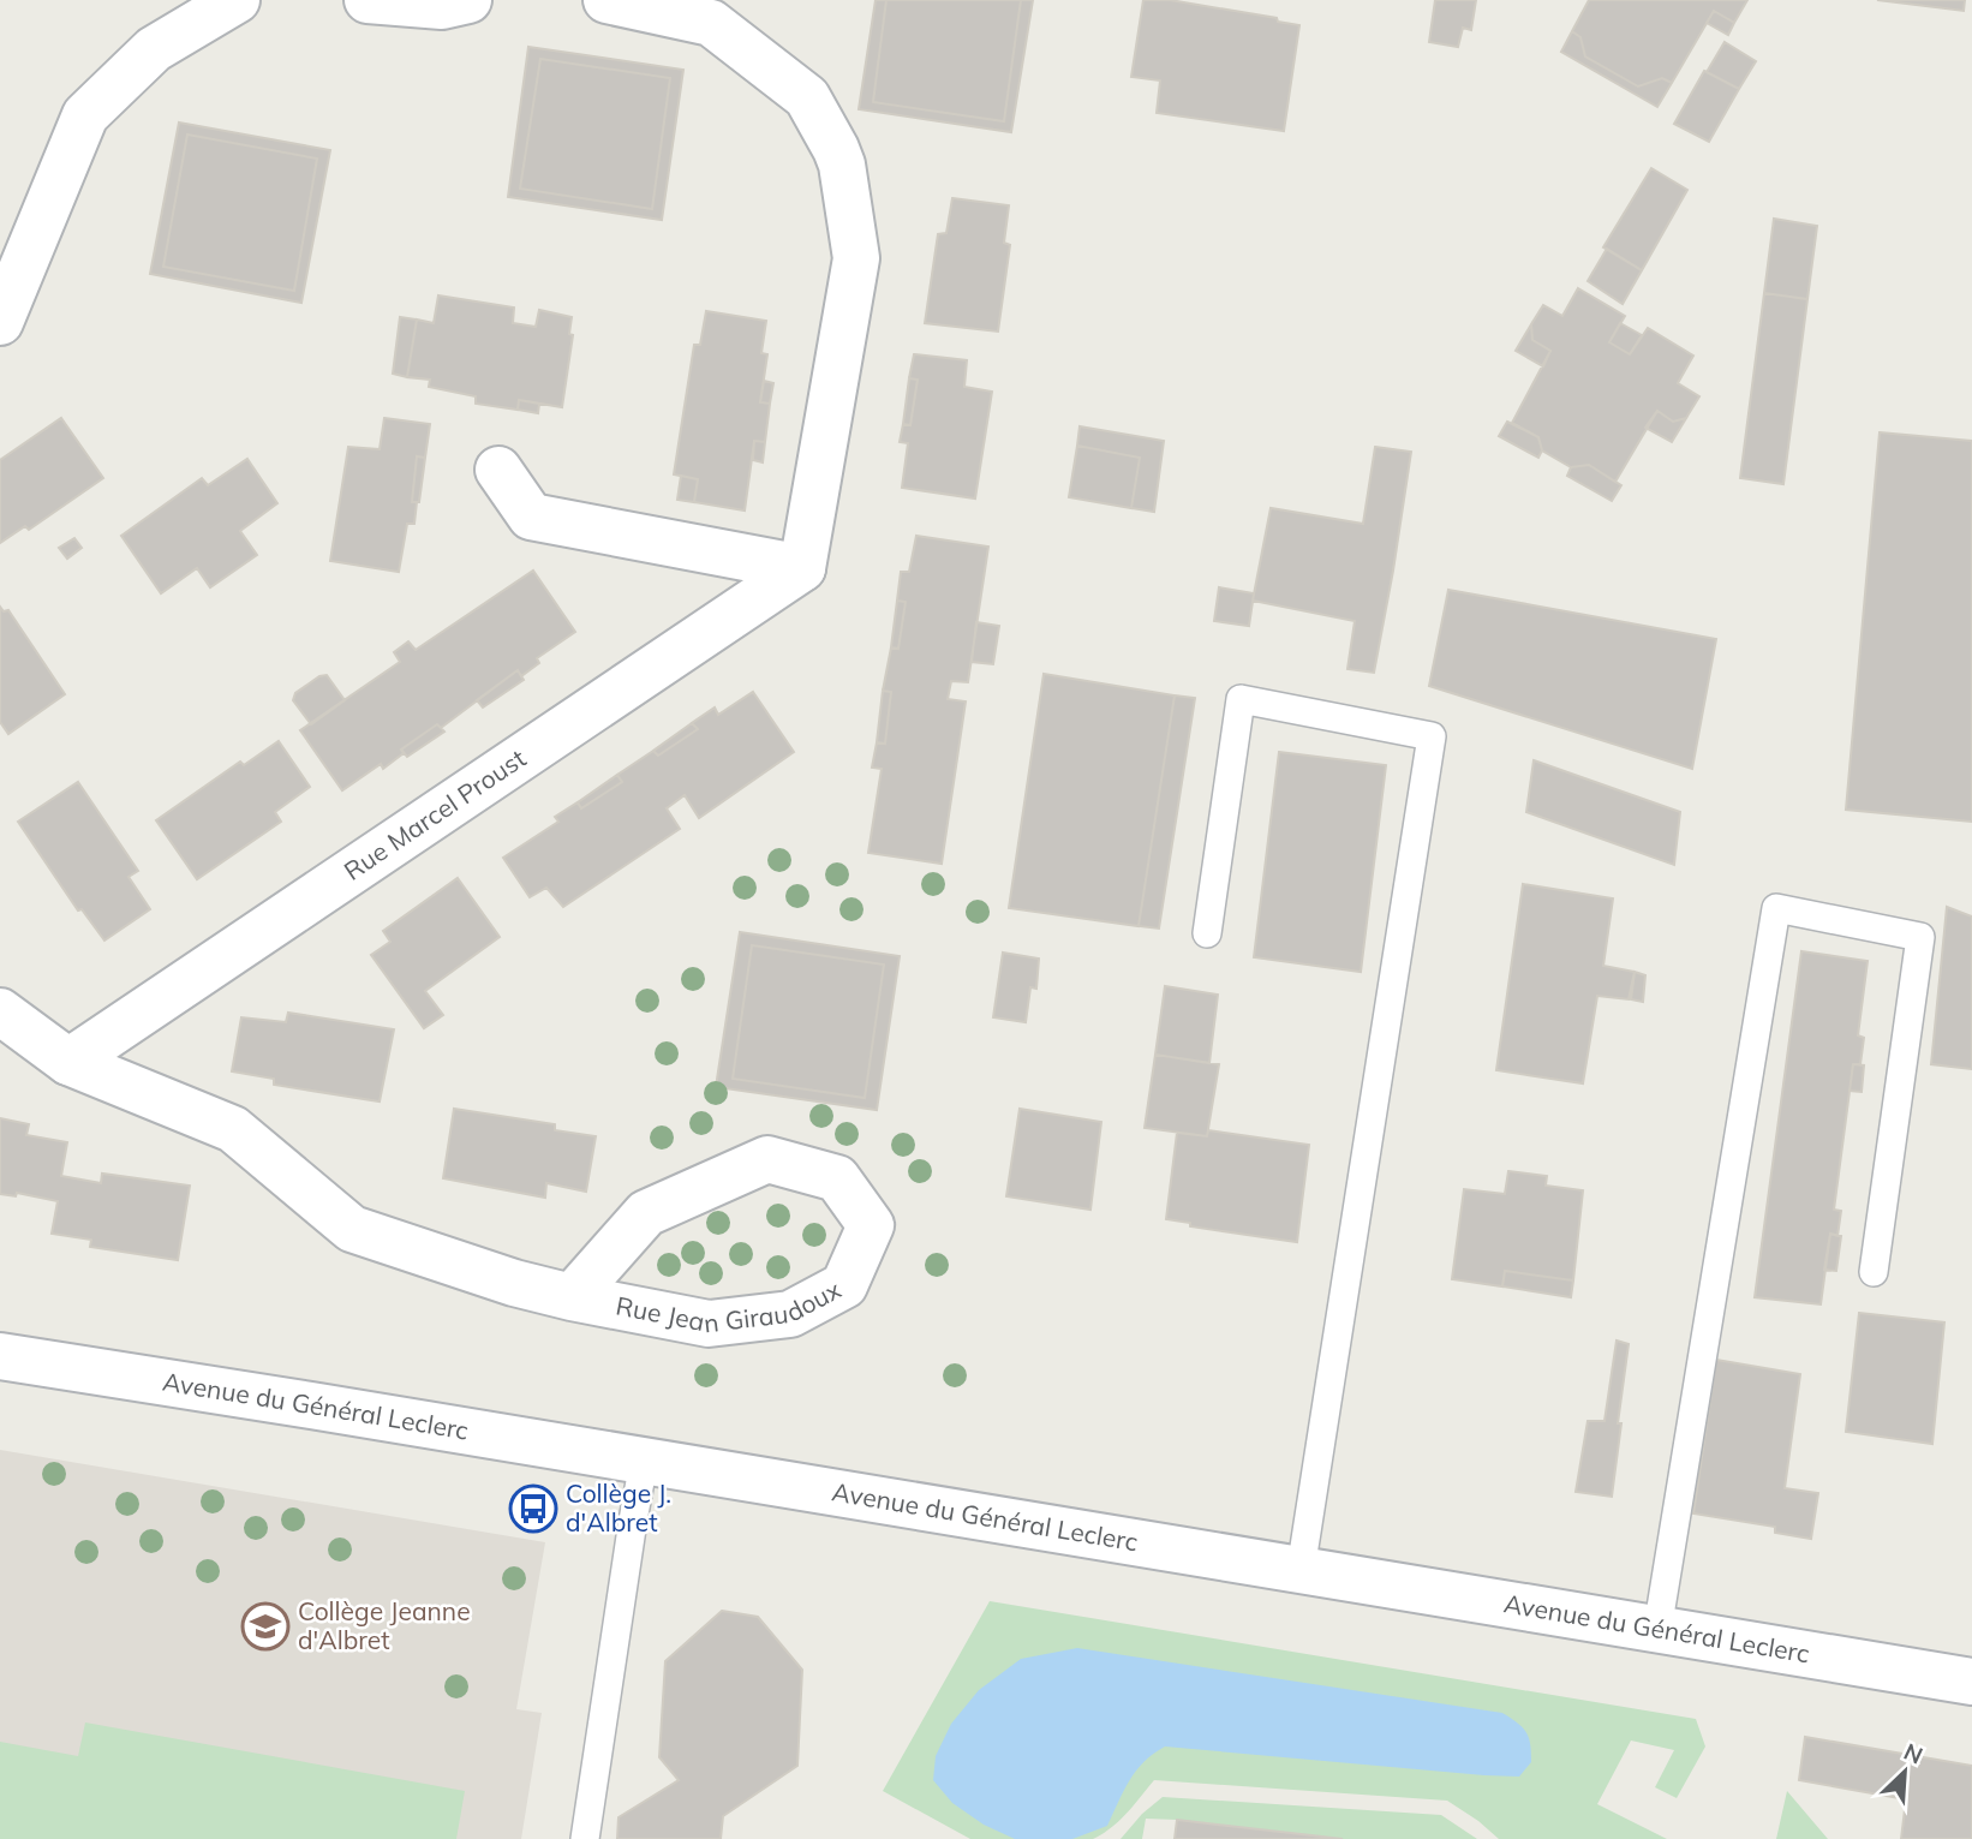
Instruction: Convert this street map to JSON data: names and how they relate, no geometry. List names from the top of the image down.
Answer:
{
  "streets": {
    "street": ["Rue Marcel Proust", "Rue Jean Giraudoux", "Avenue du Général Leclerc"]
  },
  "crossings": [
    ["Rue Marcel Proust", "Rue Jean Giraudoux"]
  ],
  "places": {
    "bus stop": ["Collège J. d'Albret"],
    "school or university": ["Collège Jeanne d'Albret"]
  },
  "north": "top right"
}
